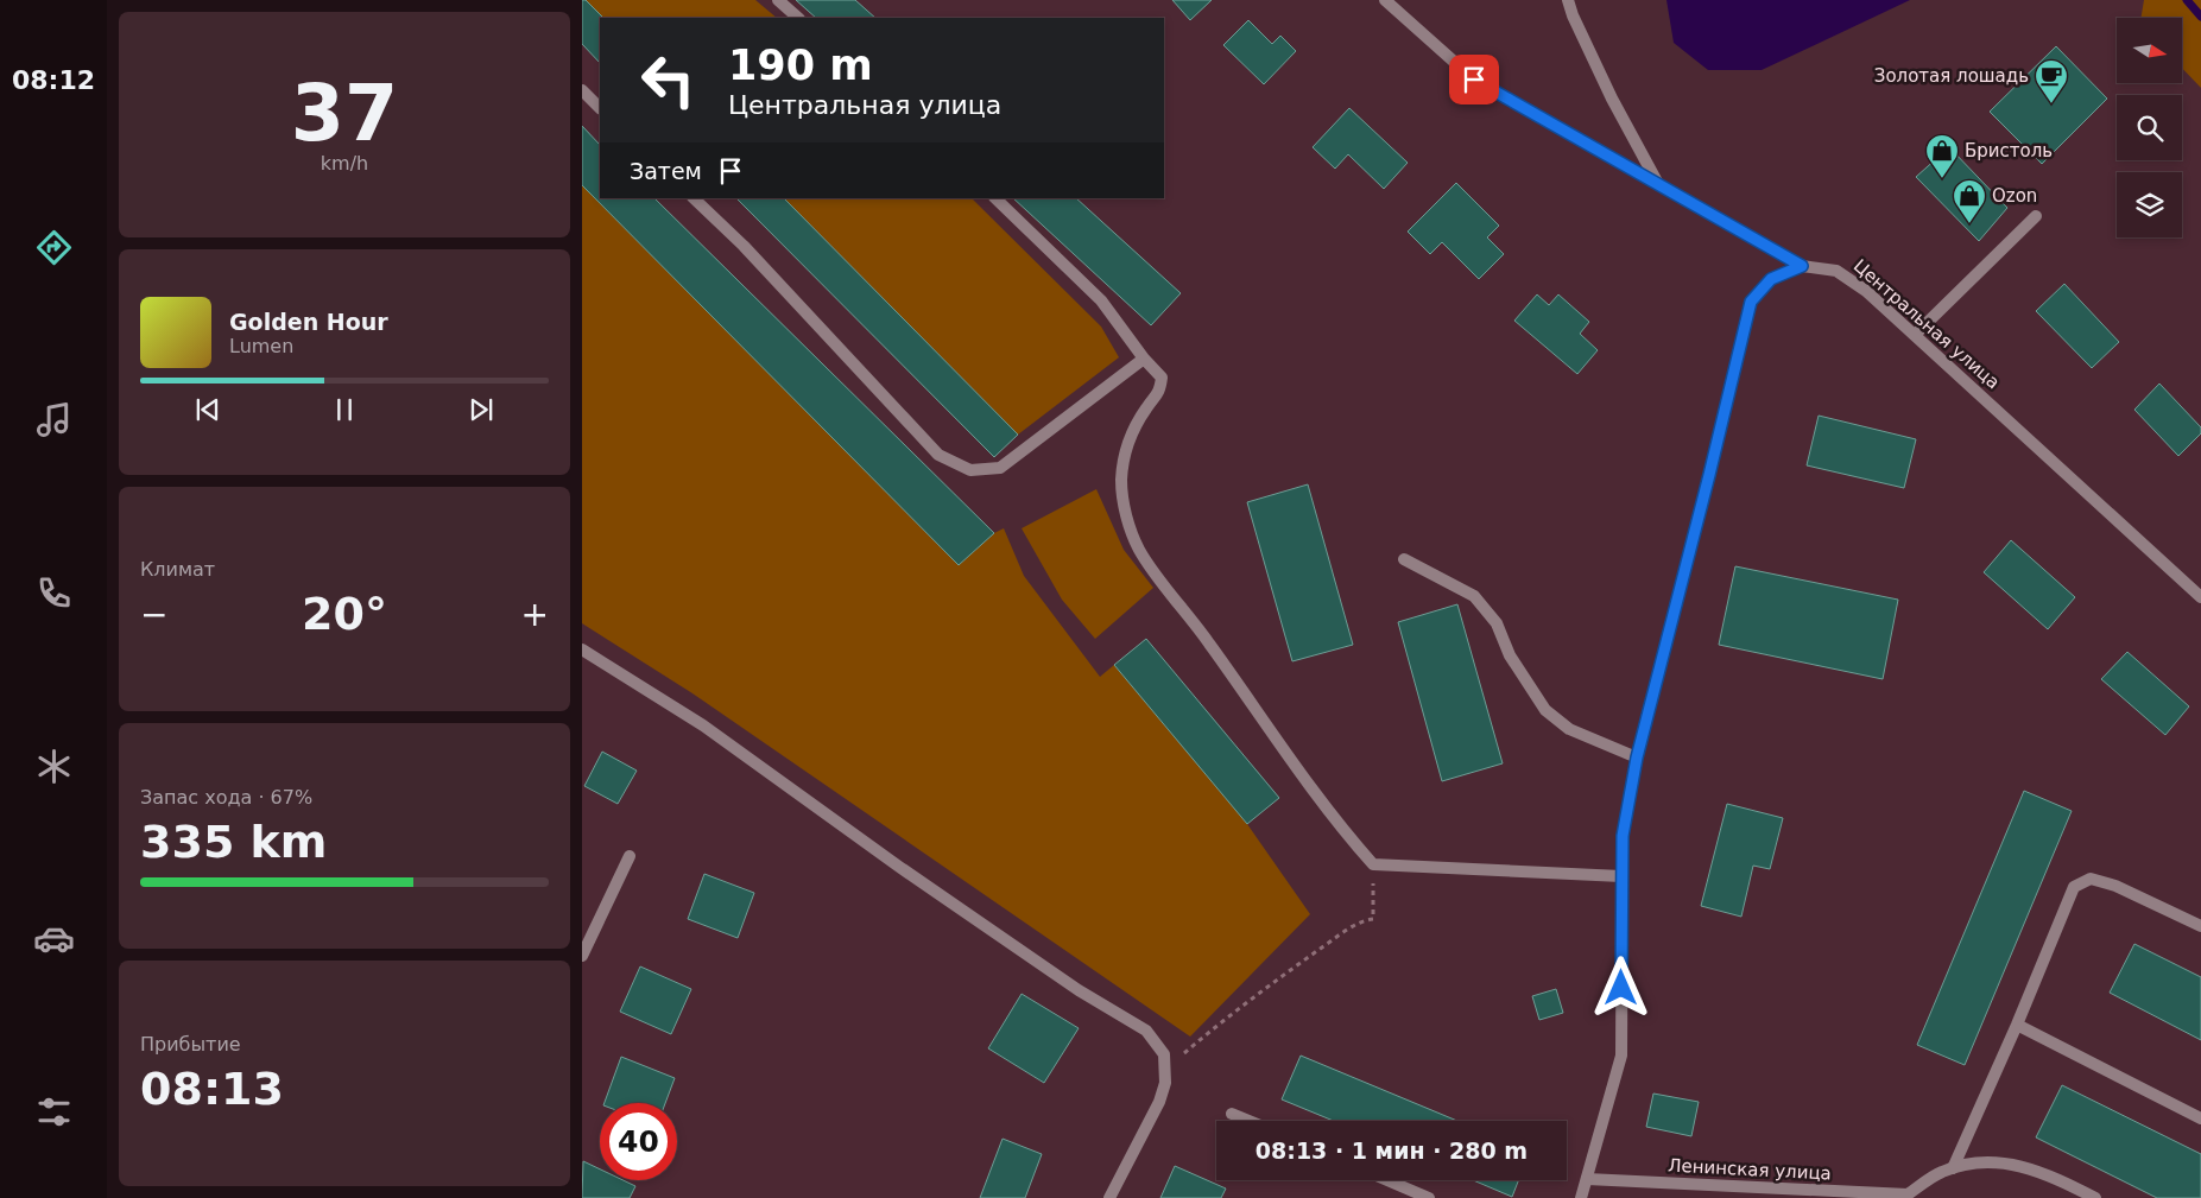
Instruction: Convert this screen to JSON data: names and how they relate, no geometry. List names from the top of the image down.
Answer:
{
  "streets": {
    "street": ["Центральная улица", "Ленинская улица"]
  },
  "places": {
    "cafe": ["Золотая лошадь"],
    "shop": ["Бристоль", "Ozon"]
  },
  "north": "right",
  "page": {
    "tabs": "08:12",
    "tile": [
      ["37", "km/h"],
      "Климат",
      ["Запас хода · 67%", "335 km"],
      ["Прибытие", "08:13"]
    ],
    "turn": ["190 m", "Центральная улица"],
    "then": "Затем",
    "song": ["Golden Hour", "Lumen"],
    "heat": ["−", "20°", "+"],
    "limit": "40",
    "trip": "08:13 · 1 мин · 280 m"
  }
}
